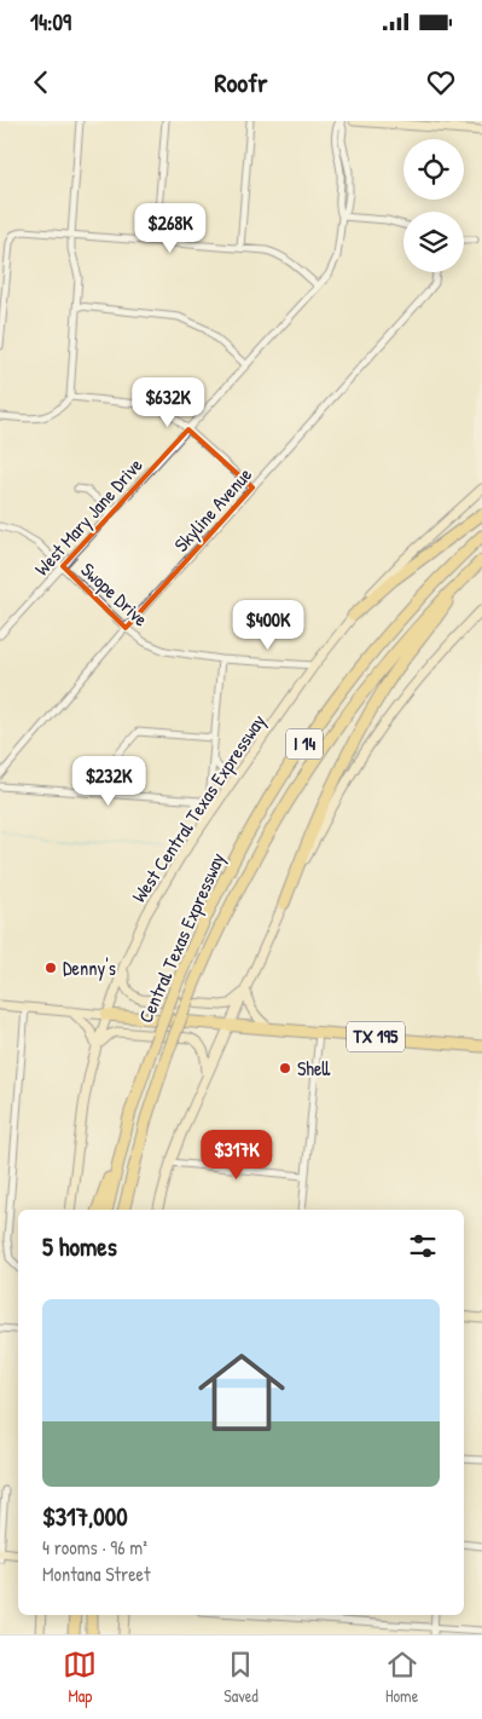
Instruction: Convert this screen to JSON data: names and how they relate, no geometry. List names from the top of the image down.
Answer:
{
  "streets": {
    "highway": ["I 14", "Central Texas Expressway", "TX 195"],
    "main road": ["West Central Texas Expressway"],
    "street": ["Skyline Avenue", "West Mary Jane Drive", "Swope Drive"]
  },
  "crossings": [
    ["Skyline Avenue", "Swope Drive"],
    ["West Mary Jane Drive", "Swope Drive"],
    ["Swope Drive", "West Central Texas Expressway"],
    ["West Central Texas Expressway", "TX 195"]
  ],
  "places": ["Denny's", "Shell"],
  "page": {
    "status": "14:09",
    "header": "Roofr",
    "price": [
      "$268K",
      "$632K",
      "$400K",
      "$232K",
      "$317K"
    ],
    "heading": "5 homes",
    "list": [
      {
        "name": "$317,000",
        "note": "4 rooms · 96 m² · Montana Street"
      }
    ],
    "tabs": ["Map", "Saved", "Home"]
  }
}
